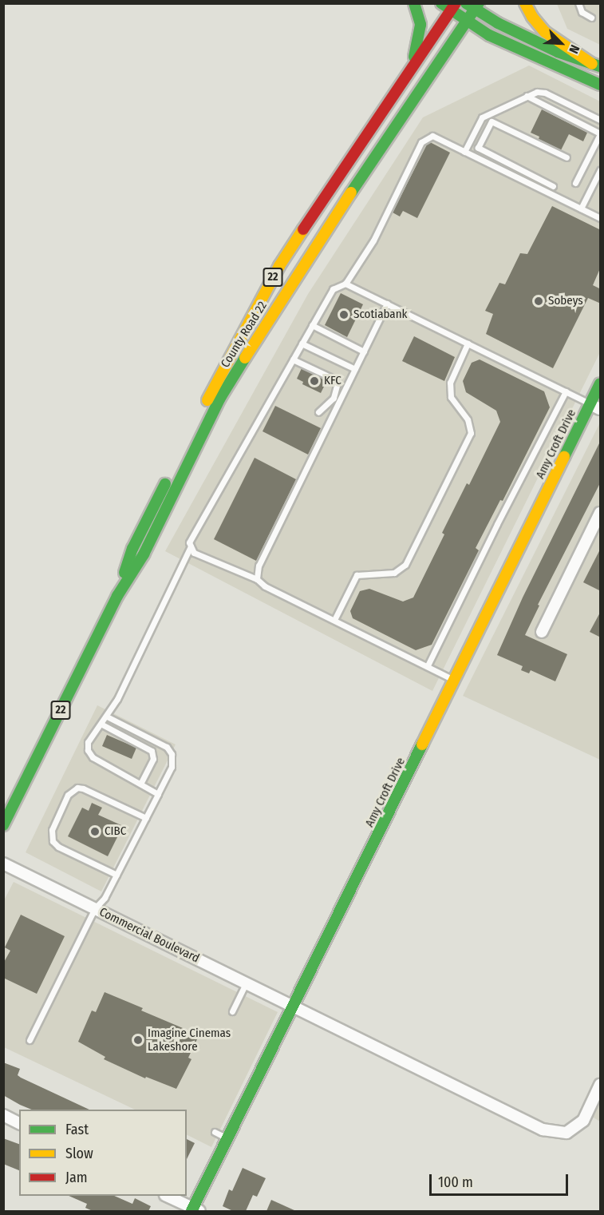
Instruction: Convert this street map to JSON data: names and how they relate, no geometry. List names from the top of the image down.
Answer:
{
  "streets": {
    "main road": ["22", "County Road 22", "Amy Croft Drive"],
    "street": ["Commercial Boulevard"]
  },
  "crossings": [
    ["Amy Croft Drive", "Commercial Boulevard"]
  ],
  "places": [
    "Sobeys",
    "Scotiabank",
    "KFC",
    "CIBC",
    "Imagine Cinemas Lakeshore"
  ],
  "legend": ["Fast", "Slow", "Jam"],
  "scale_bar": "100 m",
  "north": "bottom right"
}
